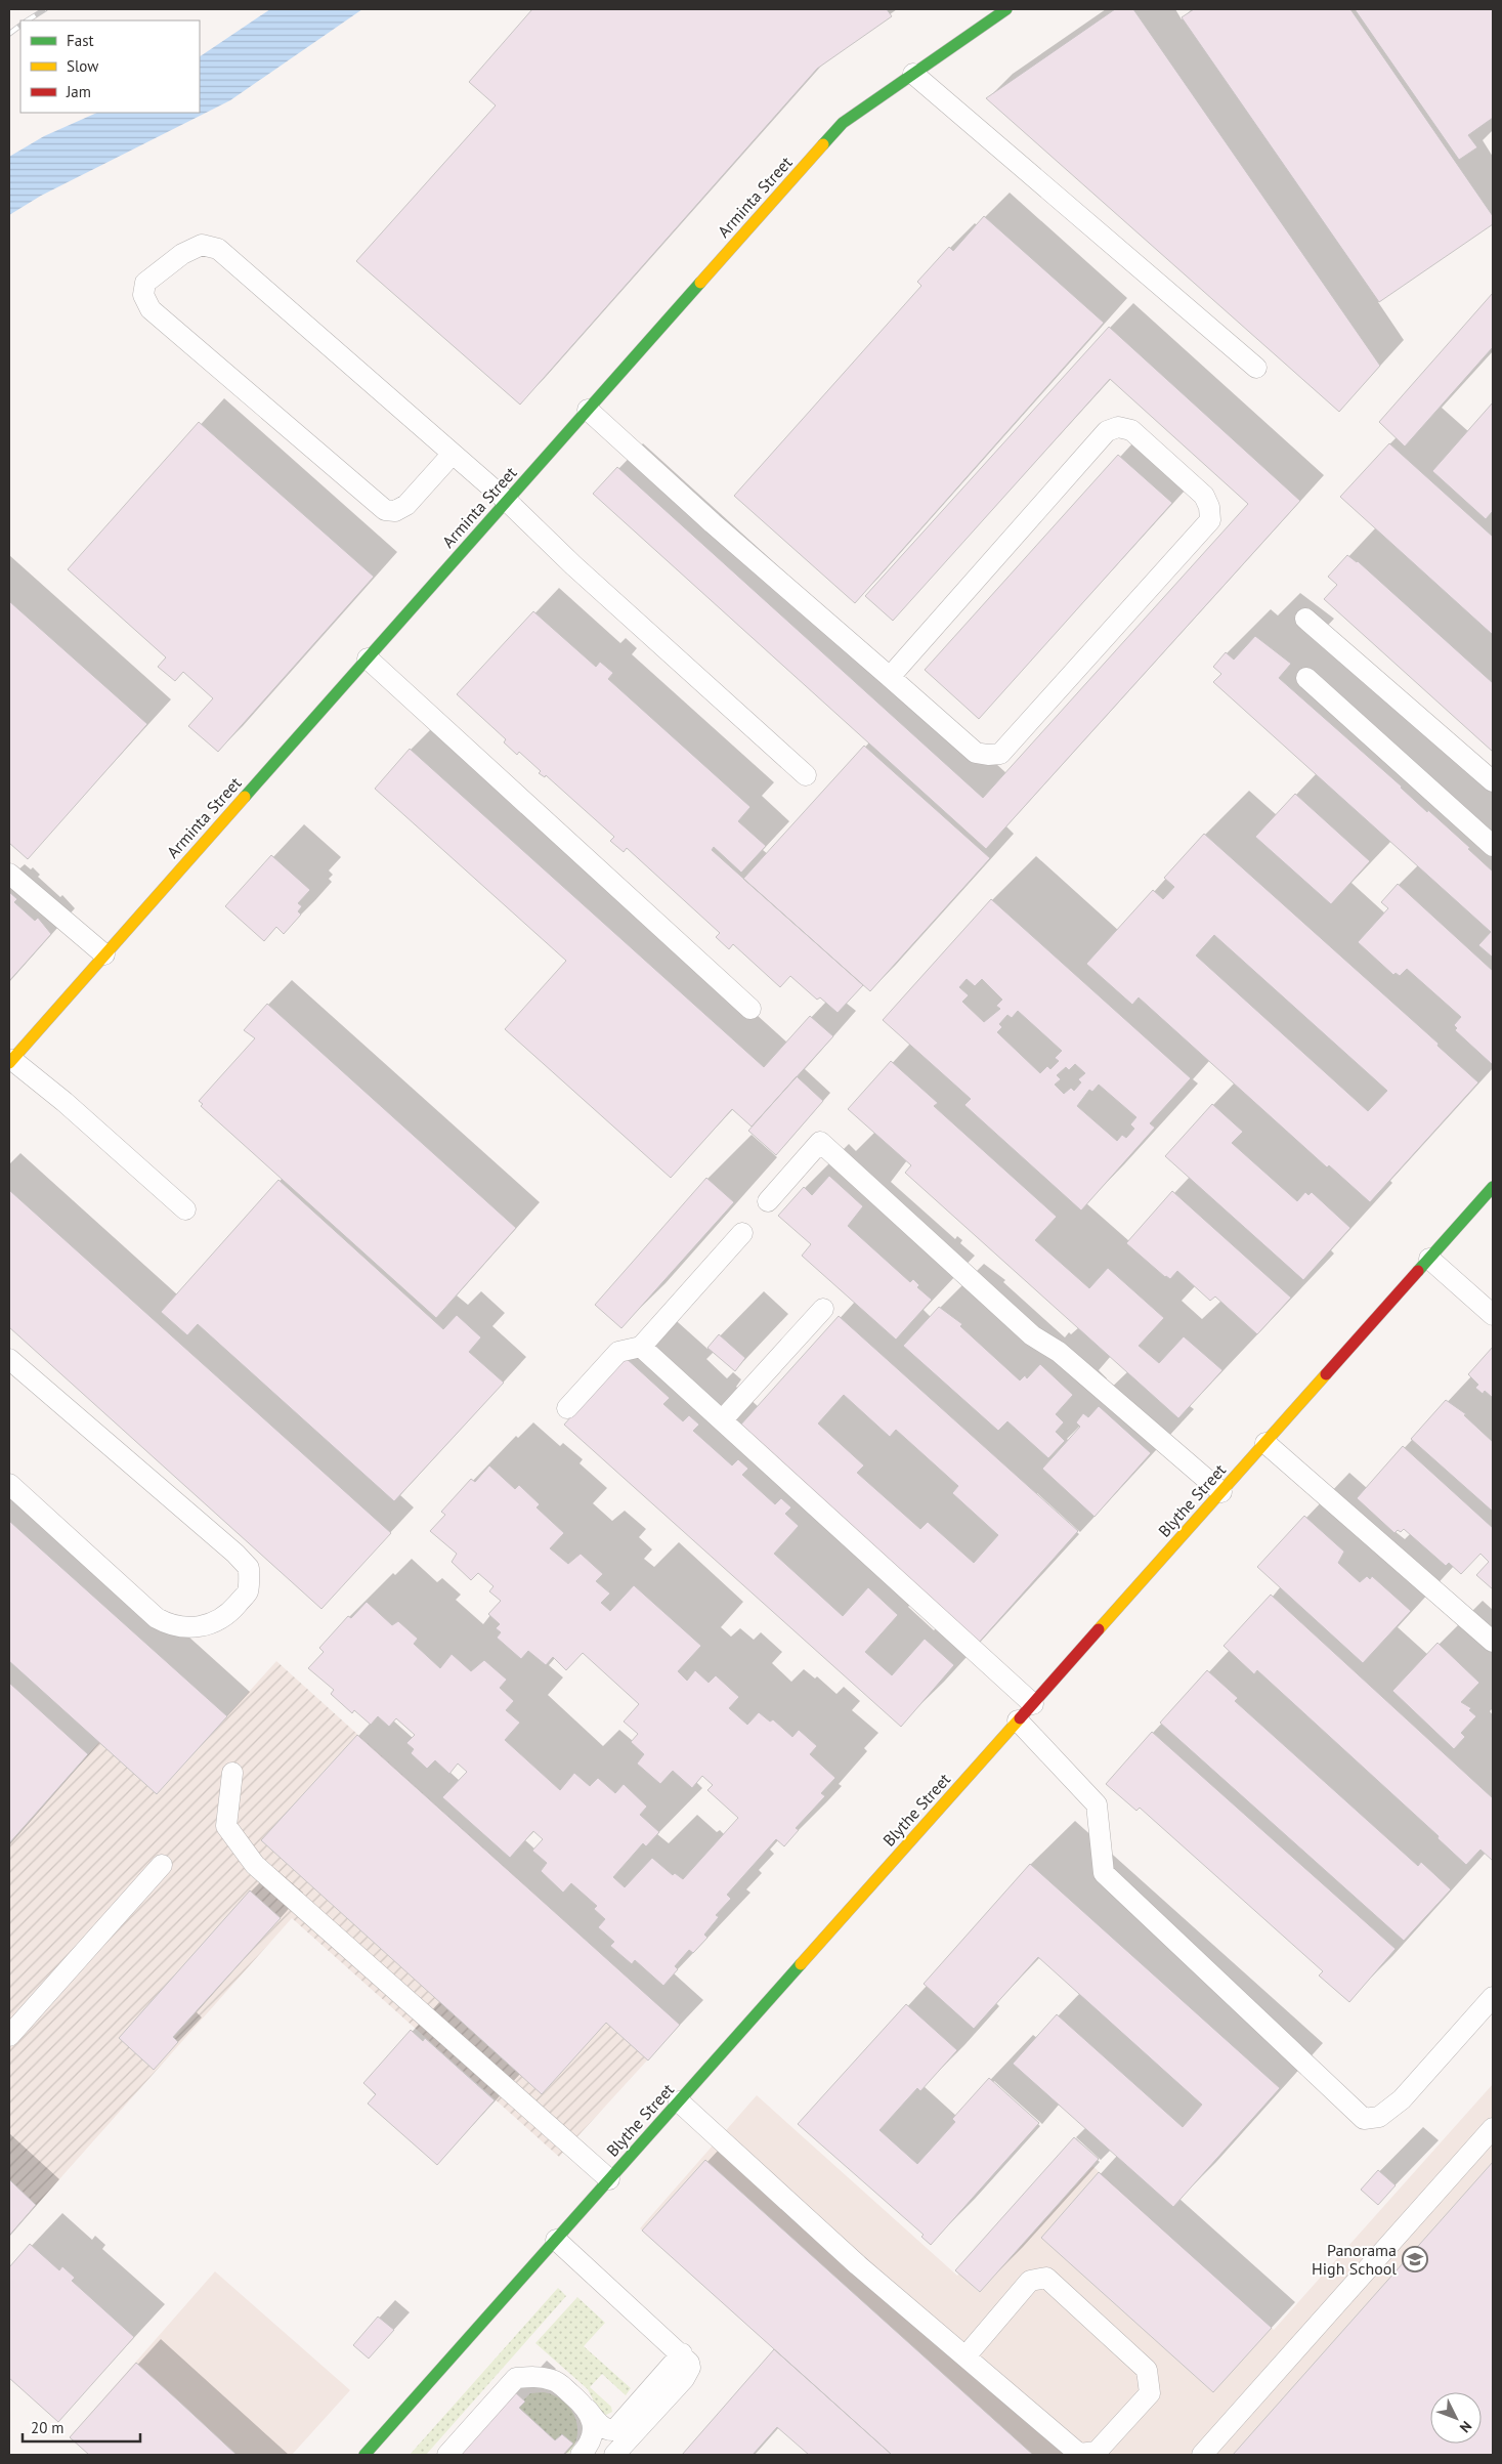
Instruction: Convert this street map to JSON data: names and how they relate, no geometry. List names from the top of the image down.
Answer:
{
  "streets": {
    "street": ["Arminta Street", "Blythe Street"]
  },
  "places": {
    "school or university": ["Panorama High School"]
  },
  "legend": ["Fast", "Slow", "Jam"],
  "scale_bar": "20 m",
  "north": "bottom right"
}
